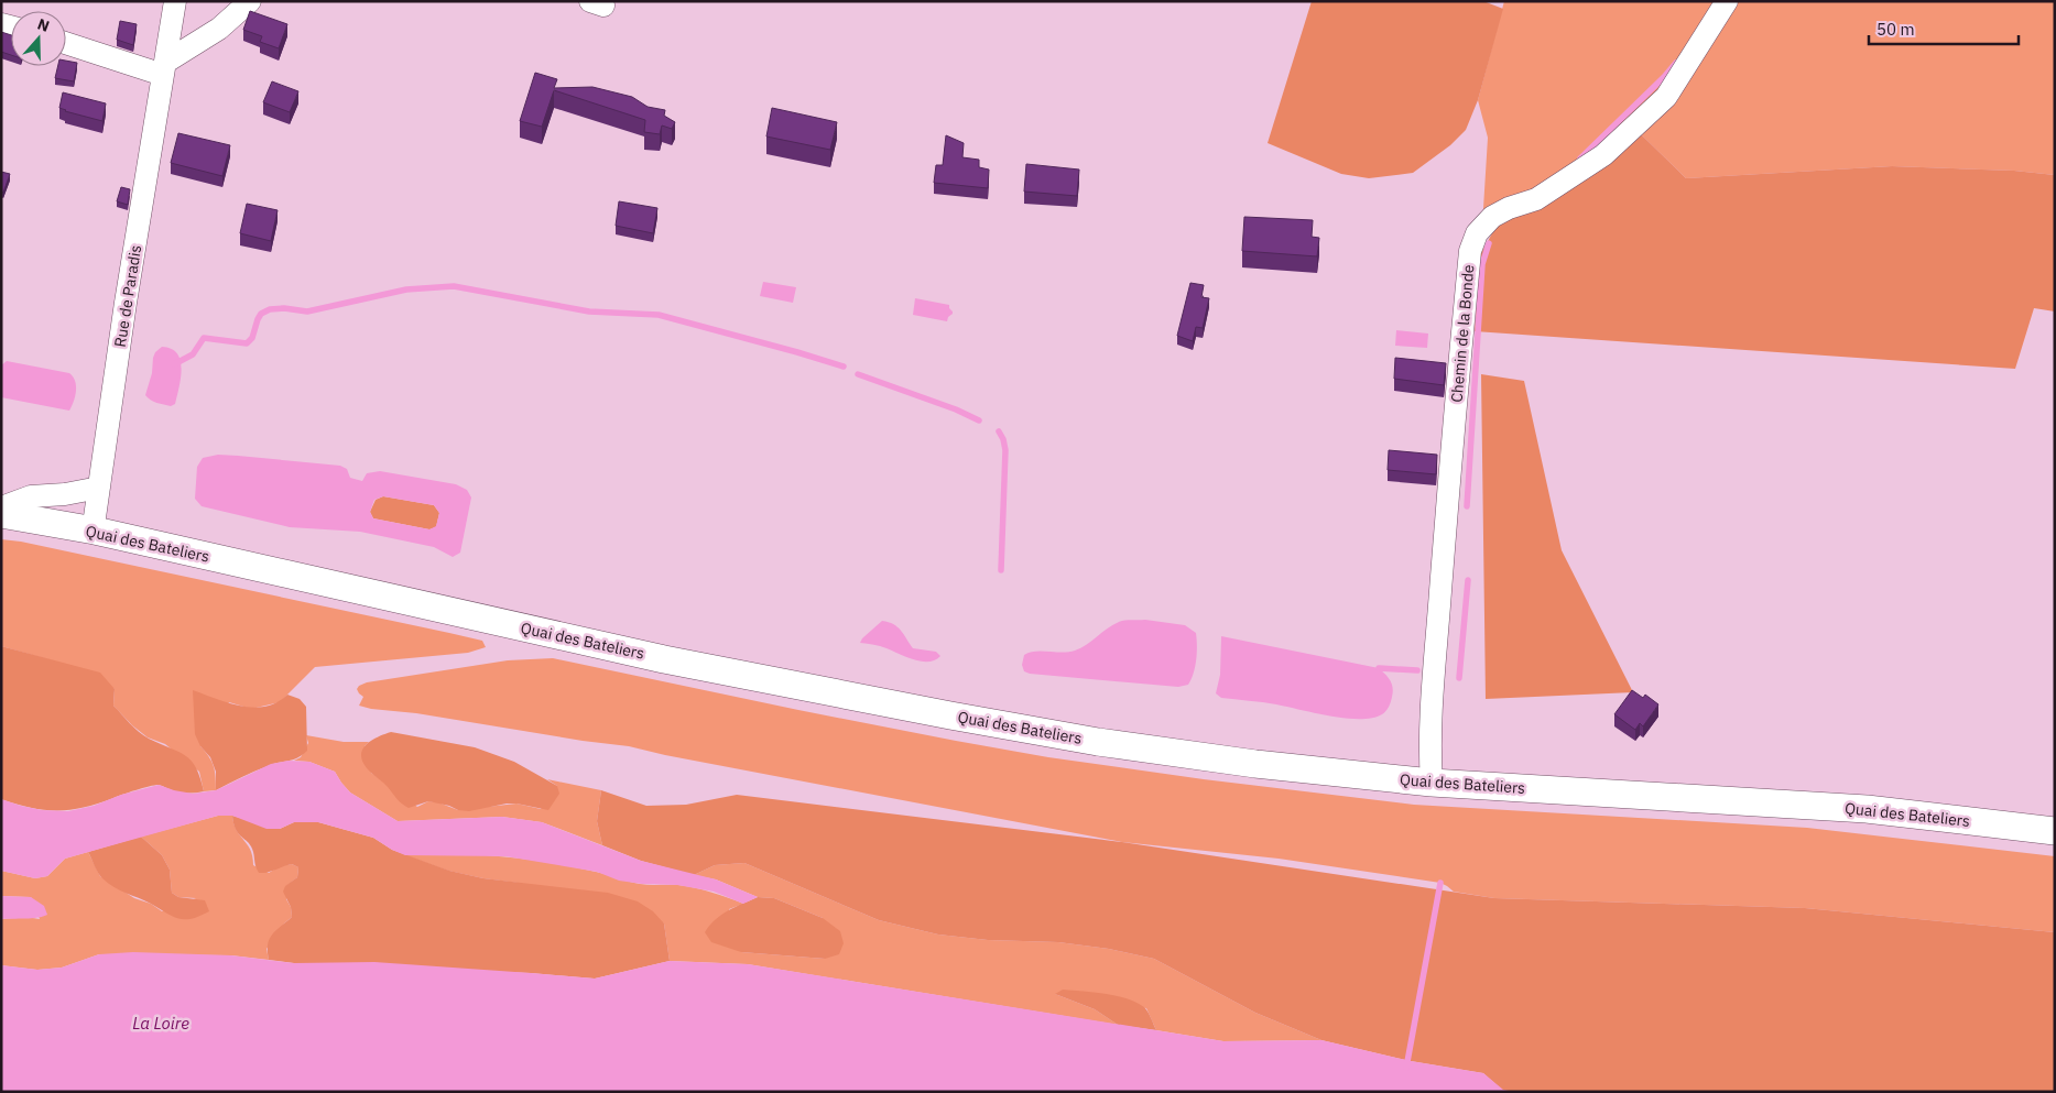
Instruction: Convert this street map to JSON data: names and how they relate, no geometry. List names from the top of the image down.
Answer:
{
  "streets": {
    "main road": ["Quai des Bateliers"],
    "street": ["Rue de Paradis", "Chemin de la Bonde"]
  },
  "crossings": [
    ["Rue de Paradis", "Quai des Bateliers"],
    ["Chemin de la Bonde", "Quai des Bateliers"]
  ],
  "water": ["La Loire"],
  "scale_bar": "50 m",
  "north": "top"
}
